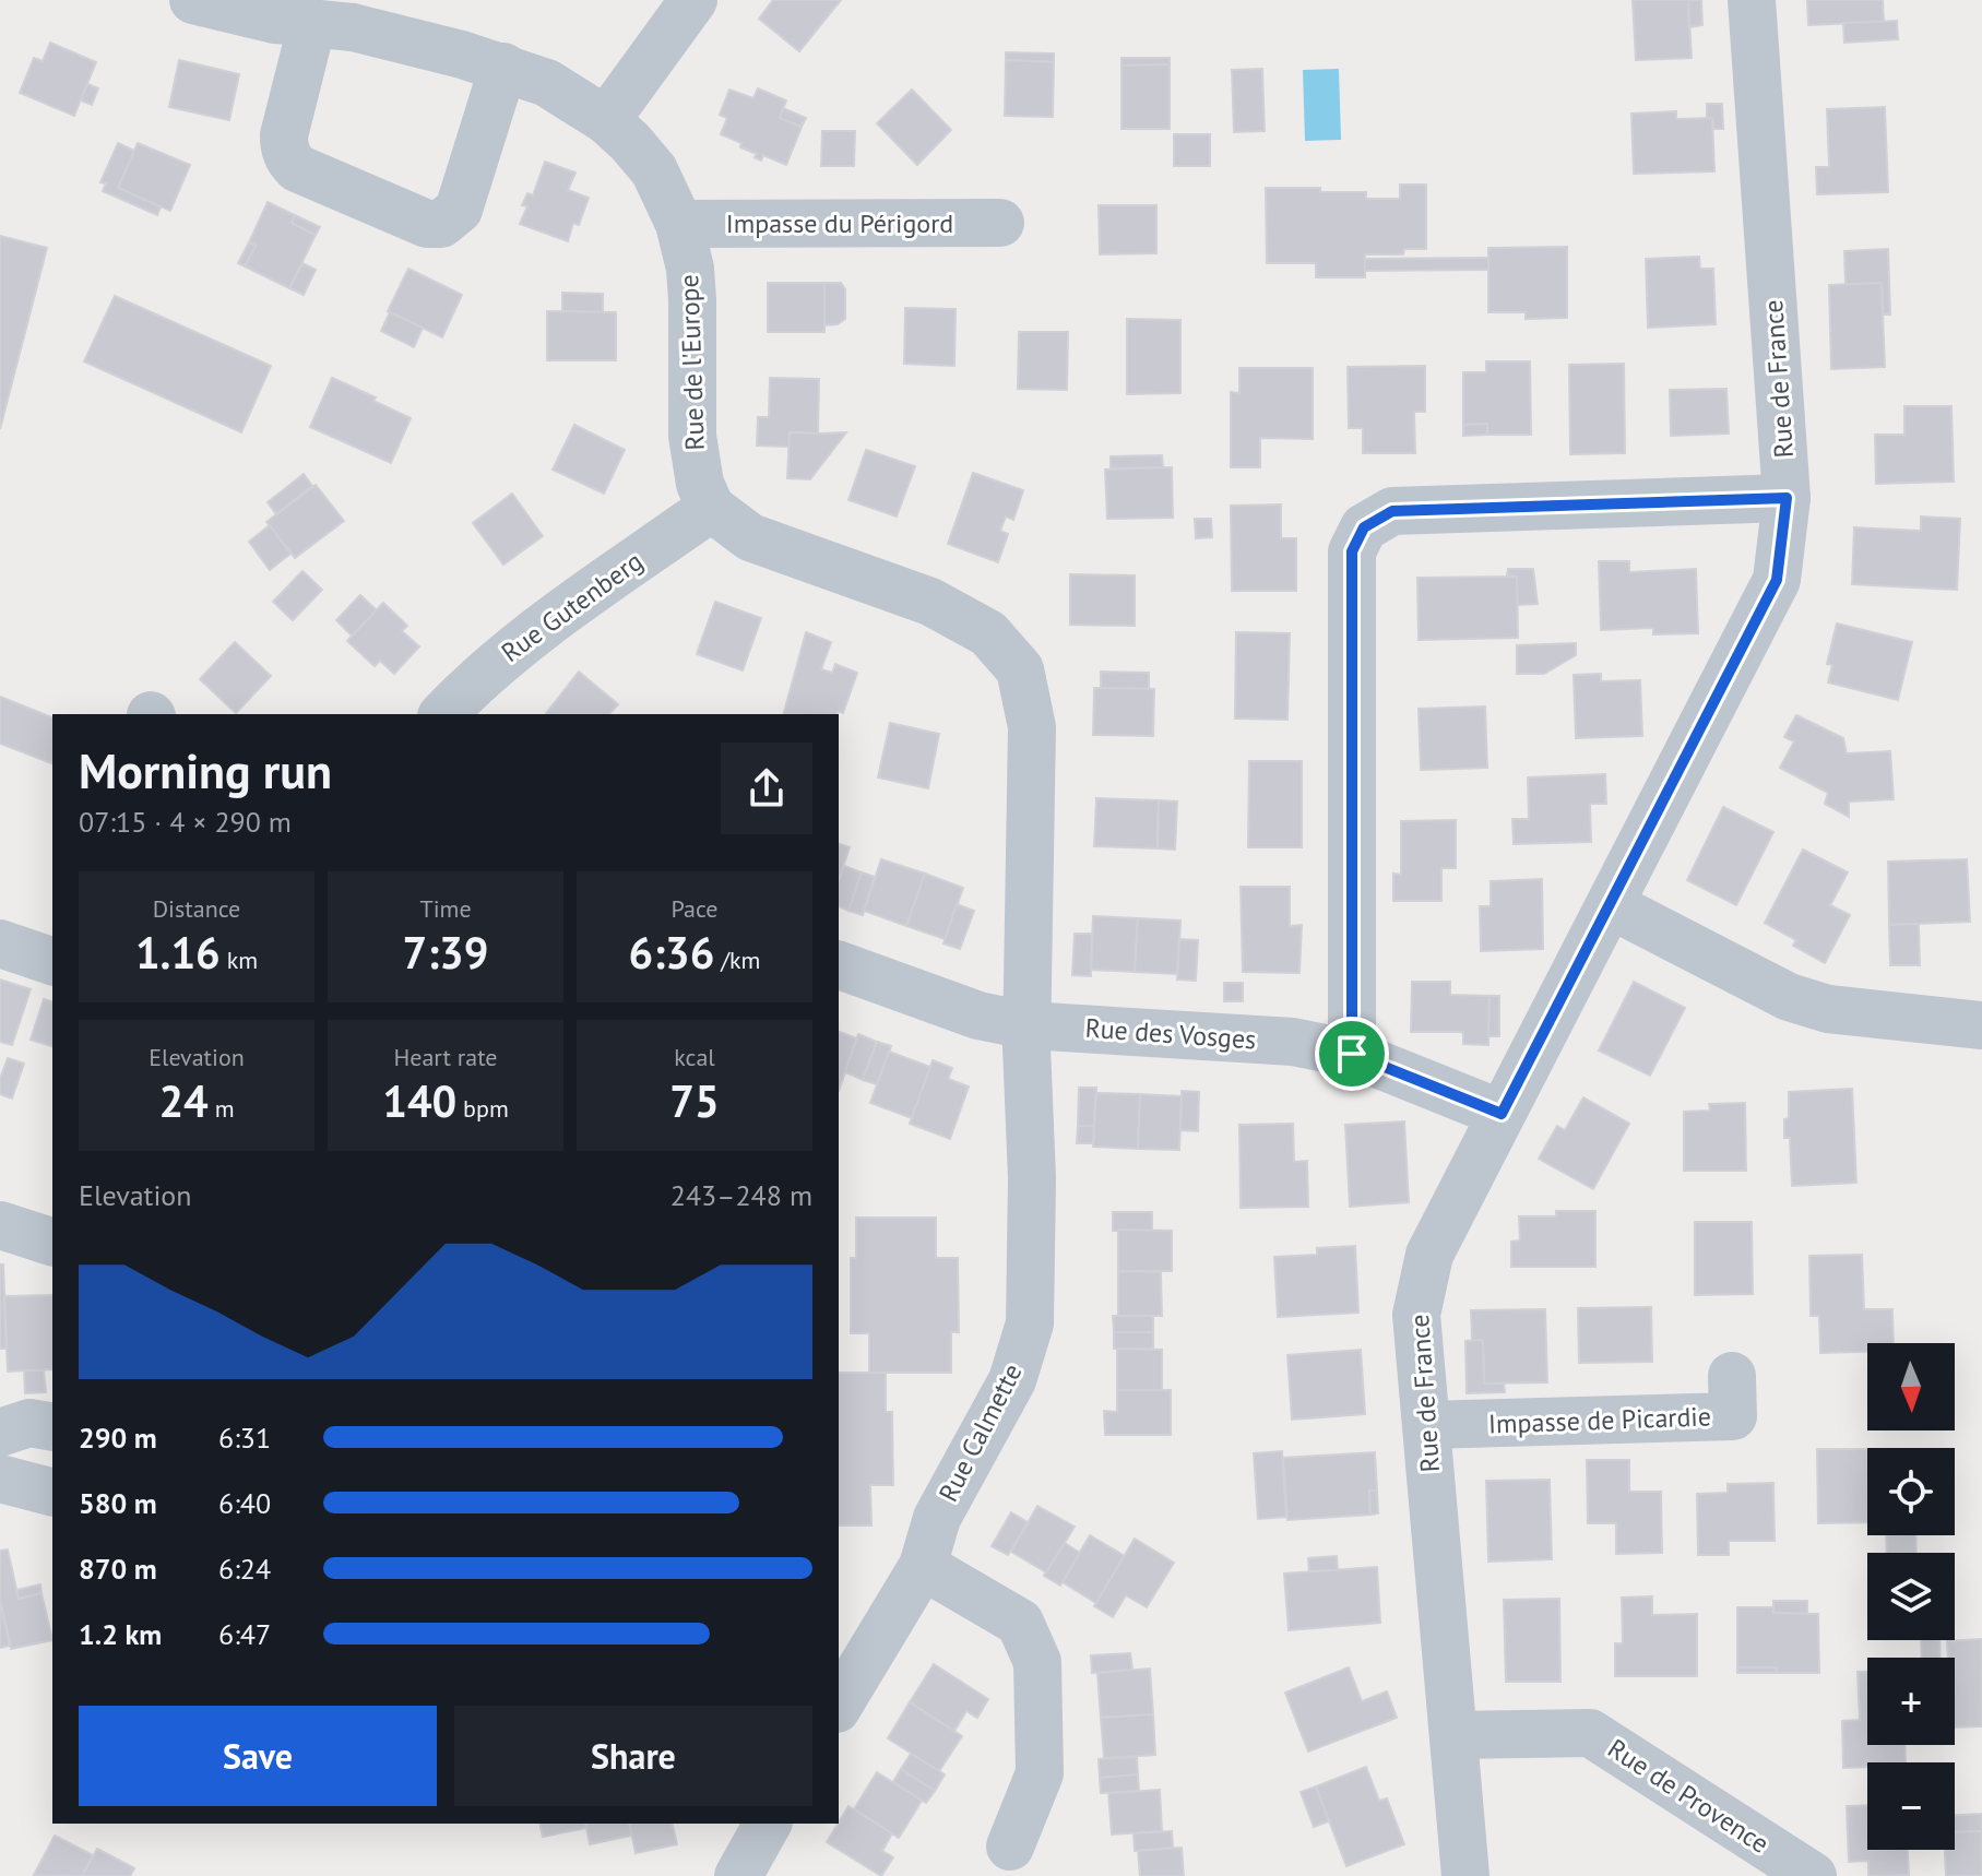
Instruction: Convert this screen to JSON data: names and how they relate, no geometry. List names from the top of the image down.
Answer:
{
  "streets": {
    "street": [
      "Impasse du Périgord",
      "Rue de l'Europe",
      "Rue de France",
      "Rue Gutenberg",
      "Rue des Vosges",
      "Impasse de Picardie",
      "Rue Calmette",
      "Rue de Provence"
    ]
  },
  "crossings": [
    ["Impasse du Périgord", "Rue de l'Europe"],
    ["Rue de l'Europe", "Rue Gutenberg"],
    ["Rue de France", "Rue des Vosges"],
    ["Rue de France", "Impasse de Picardie"],
    ["Rue de France", "Rue de Provence"],
    ["Rue des Vosges", "Rue Calmette"]
  ],
  "north": "bottom",
  "page": {
    "heading": ["Morning run", "07:15 · 4 × 290 m"],
    "stats": [
      ["Distance", "1.16 km"],
      ["Time", "7:39"],
      ["Pace", "6:36 /km"],
      ["Elevation", "24 m"],
      ["Heart rate", "140 bpm"],
      ["kcal", "75"]
    ],
    "chart": ["Elevation", "243–248 m"],
    "map_buttons": ["+", "−"],
    "list": [
      {
        "name": "290 m",
        "note": "6:31"
      },
      {
        "name": "580 m",
        "note": "6:40"
      },
      {
        "name": "870 m",
        "note": "6:24"
      },
      {
        "name": "1.2 km",
        "note": "6:47"
      }
    ],
    "buttons": ["Save", "Share"]
  }
}
